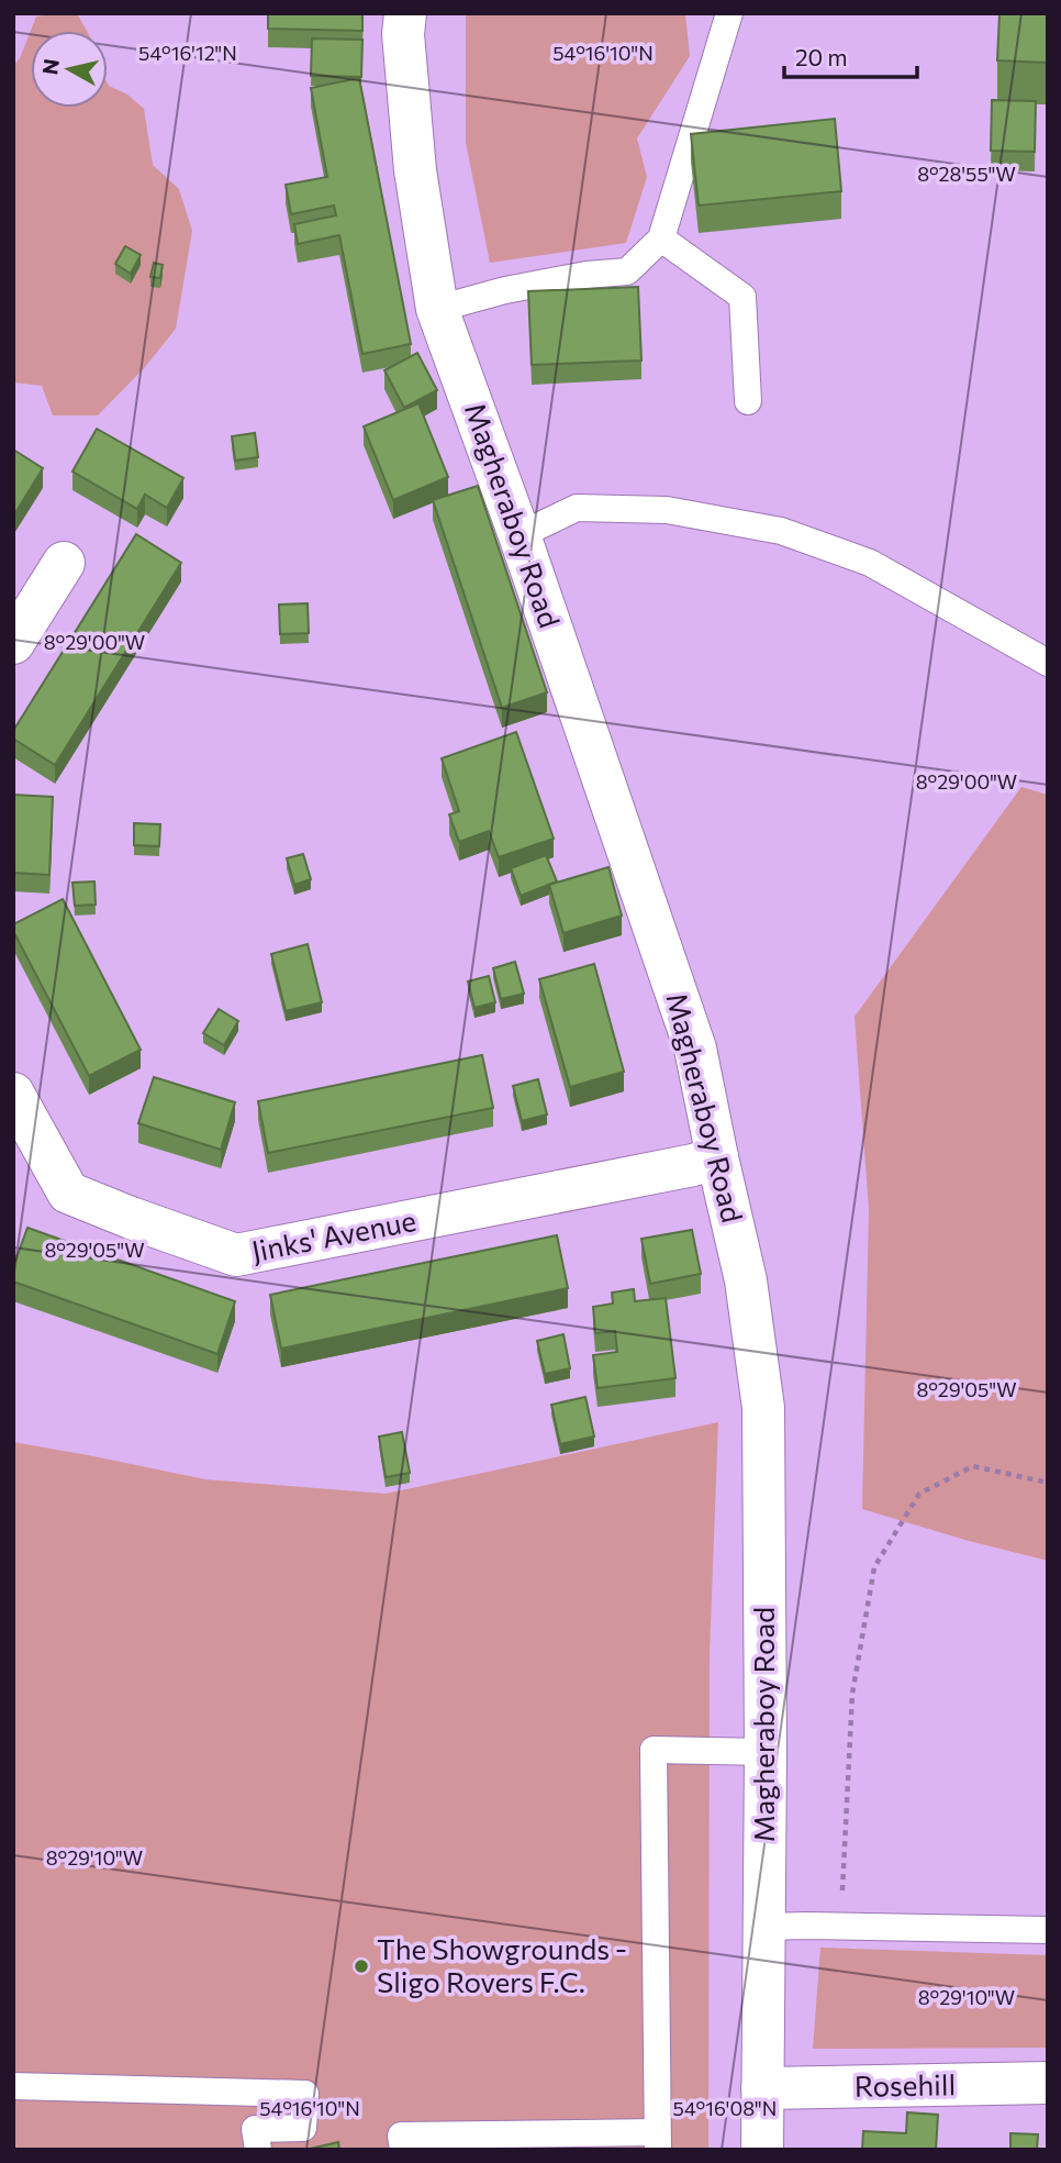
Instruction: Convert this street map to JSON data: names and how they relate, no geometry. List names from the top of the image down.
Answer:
{
  "streets": {
    "street": ["Magheraboy Road", "Jinks' Avenue", "Rosehill"]
  },
  "crossings": [
    ["Magheraboy Road", "Jinks' Avenue"],
    ["Magheraboy Road", "Rosehill"]
  ],
  "places": ["The Showgrounds - Sligo Rovers F.C."],
  "scale_bar": "20 m",
  "north": "left",
  "coordinates": [
    "54°16'12\"N",
    "54°16'10\"N",
    "8°28'55\"W",
    "8°29'00\"W",
    "8°29'05\"W",
    "8°29'10\"W",
    "54°16'08\"N"
  ]
}
